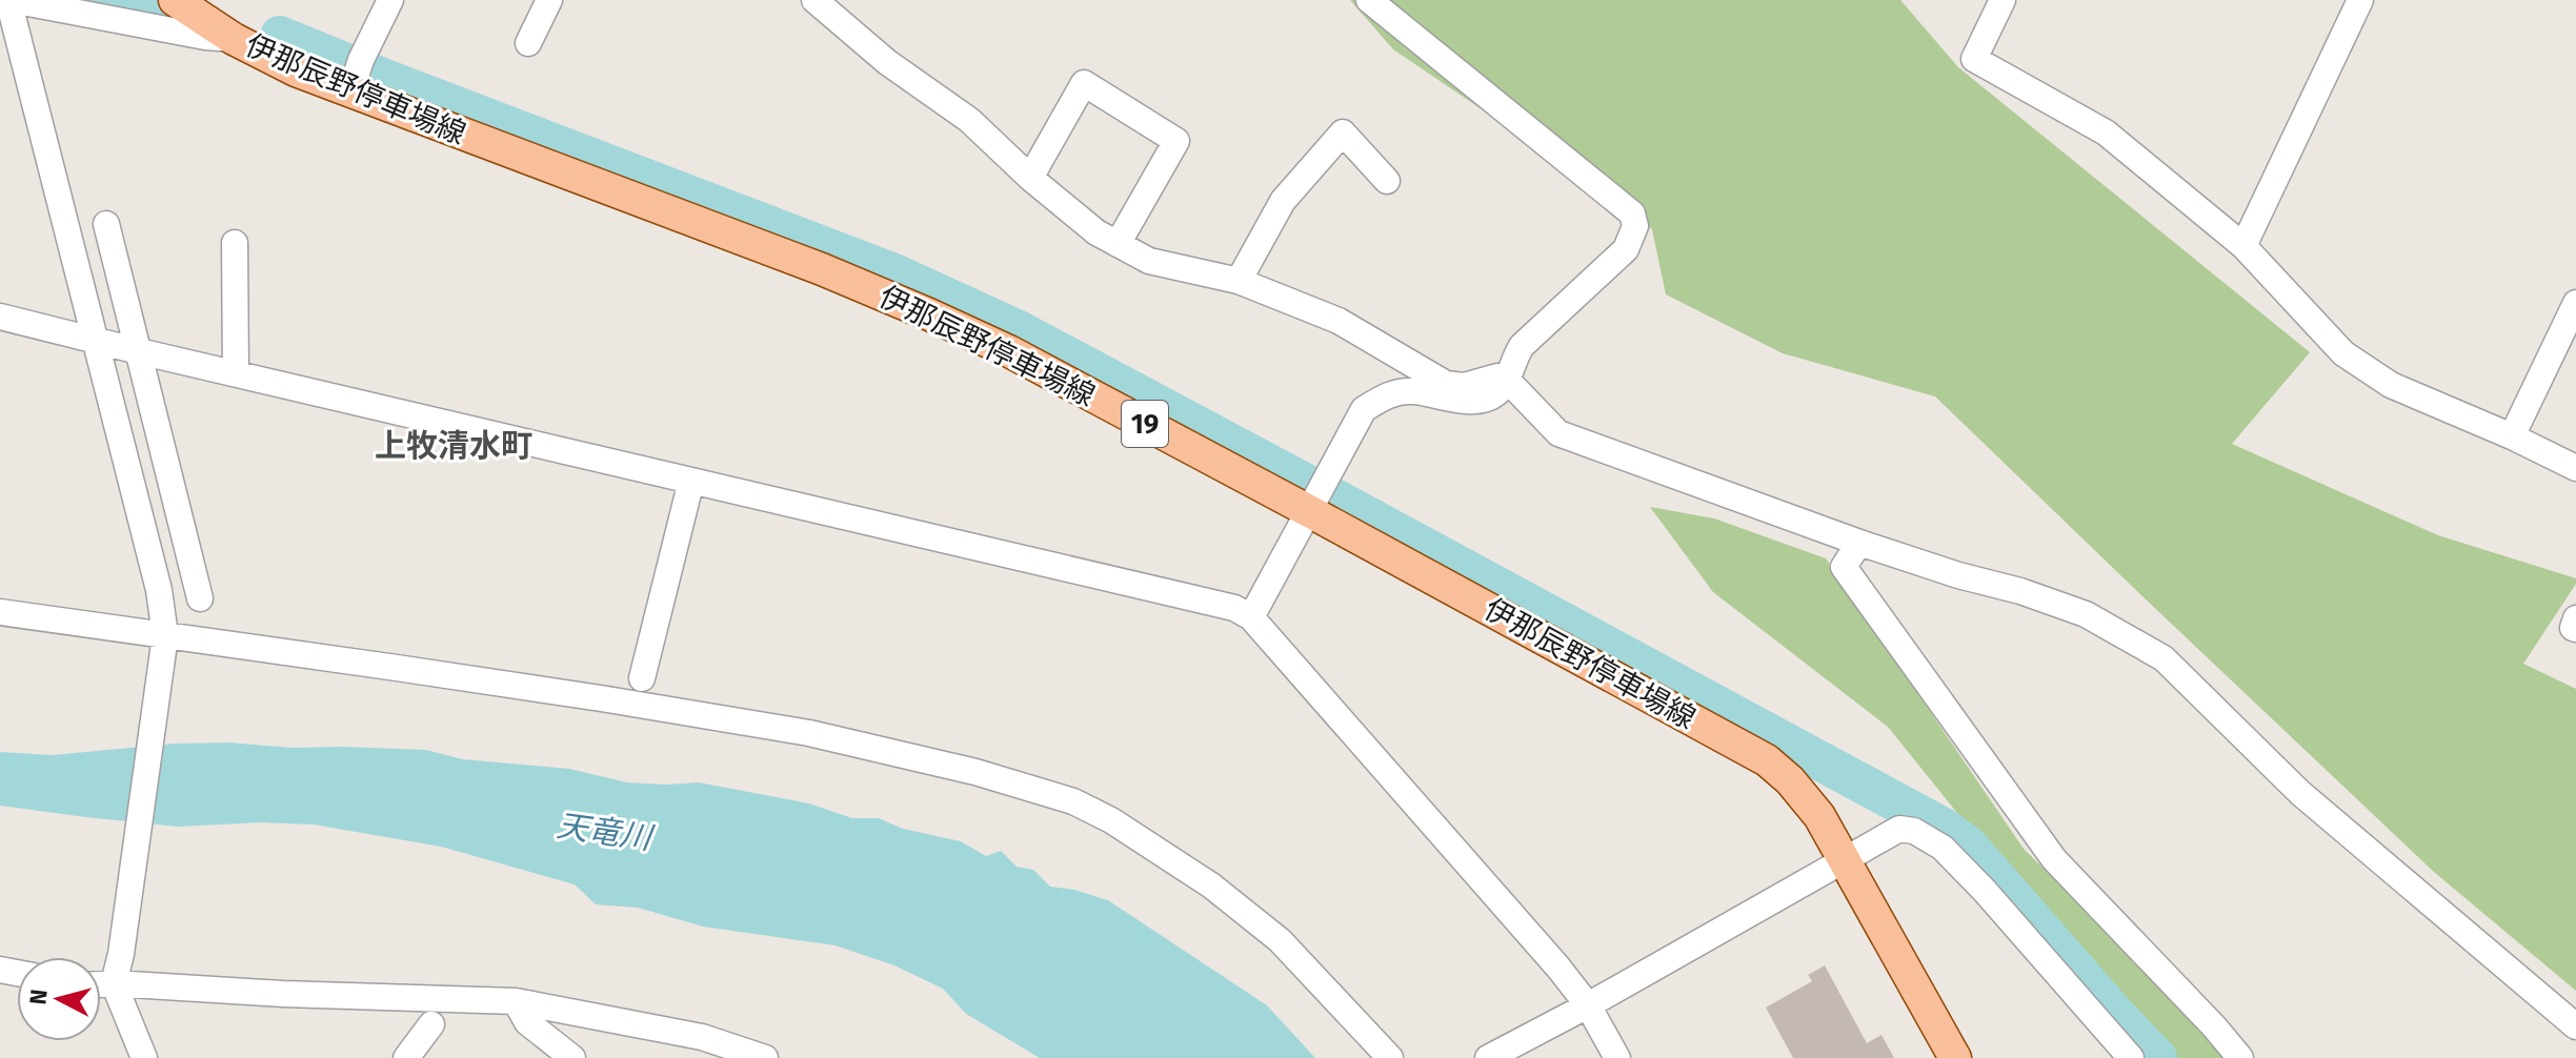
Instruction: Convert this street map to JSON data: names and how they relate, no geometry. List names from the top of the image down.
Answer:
{
  "streets": {
    "main road": ["伊那辰野停車場線", "19"]
  },
  "districts": ["上牧清水町"],
  "water": ["天竜川"],
  "north": "left"
}
